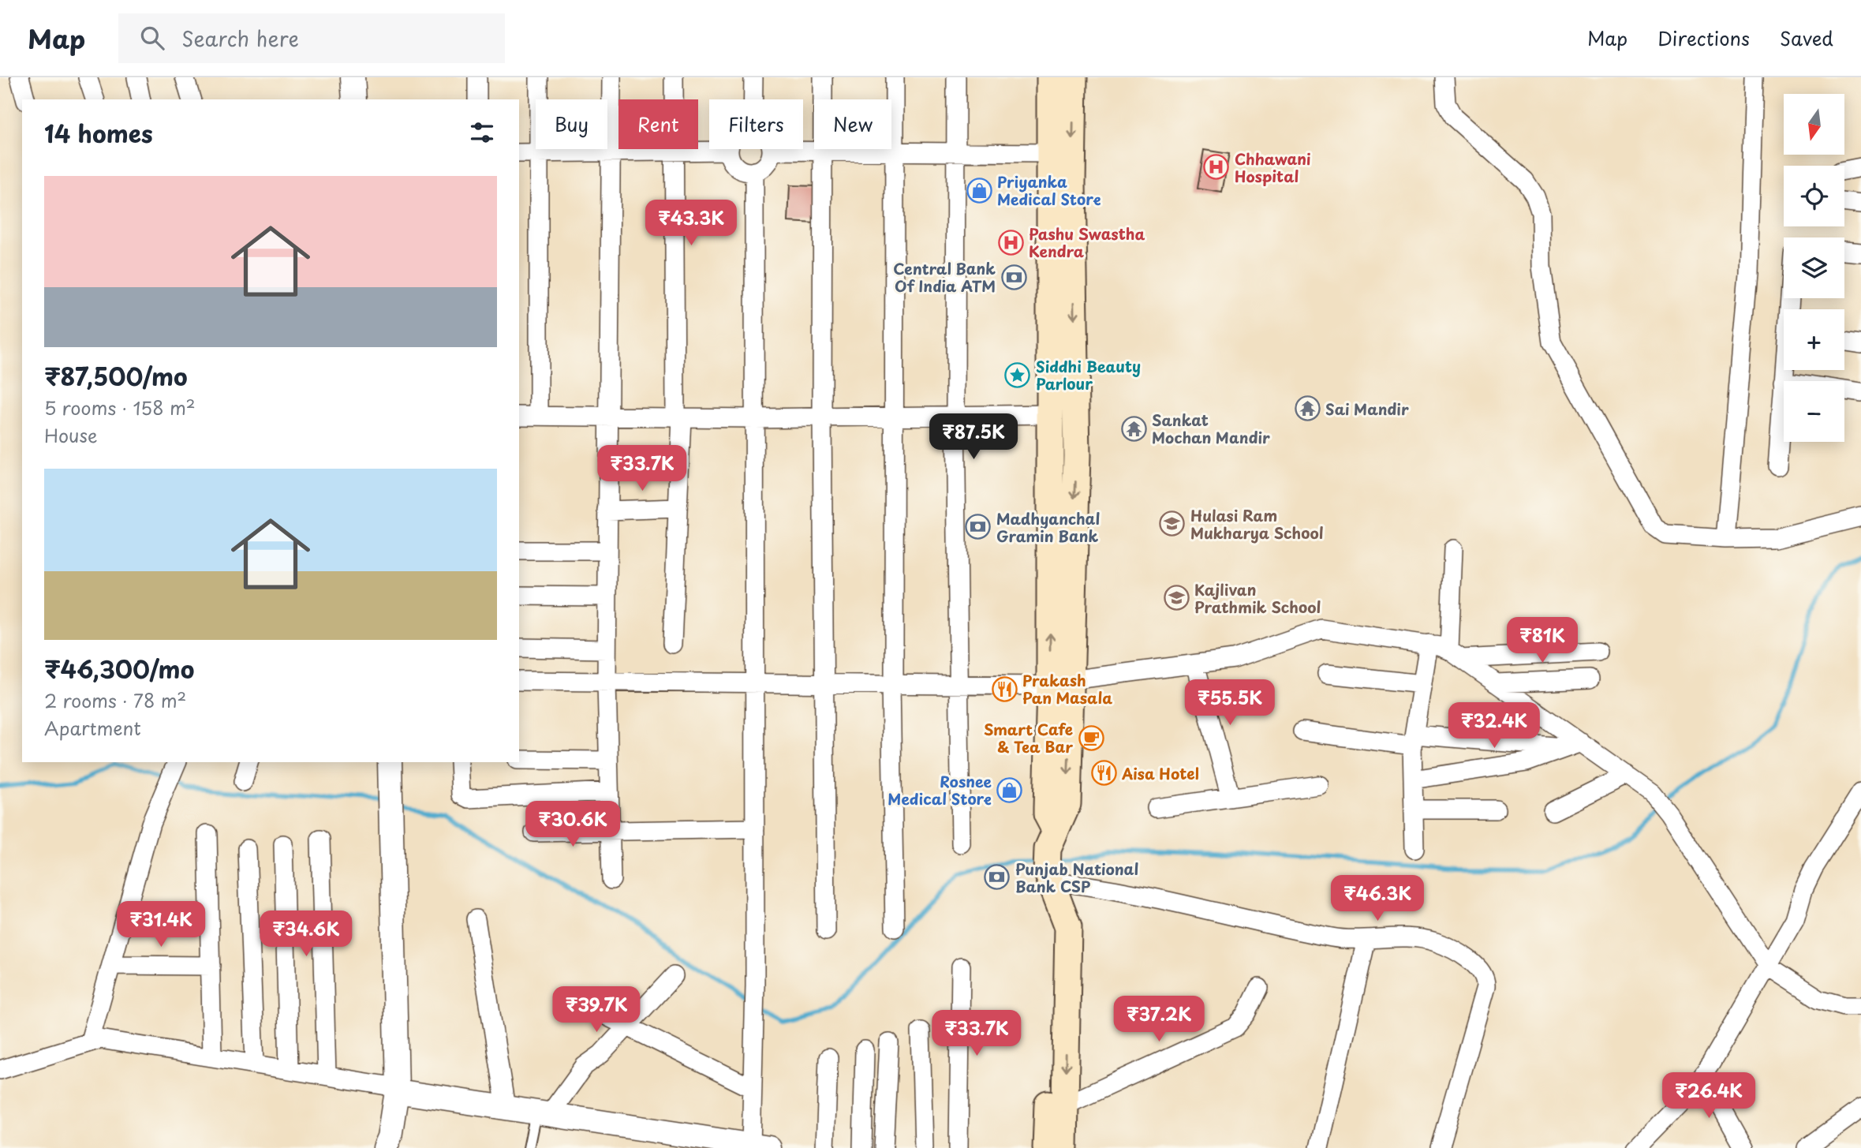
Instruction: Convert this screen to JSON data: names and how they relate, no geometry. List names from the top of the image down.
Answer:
{
  "places": {
    "hospital": ["Chhawani Hospital", "Pashu Swastha Kendra"],
    "shop": ["Priyanka Medical Store", "Rosnee Medical Store"],
    "bank": ["Central Bank Of India ATM", "Madhyanchal Gramin Bank", "Punjab National Bank CSP"],
    "place": ["Siddhi Beauty Parlour"],
    "temple": ["Sai Mandir", "Sankat Mochan Mandir"],
    "school or university": ["Hulasi Ram Mukharya School", "Kajlivan Prathmik School"],
    "restaurant": ["Prakash Pan Masala", "Aisa Hotel"],
    "cafe": ["Smart Cafe & Tea Bar"]
  },
  "north": "bottom",
  "page": {
    "header": "Map",
    "search": "Search here",
    "nav": ["Map", "Directions", "Saved"],
    "map_buttons": ["+", "−"],
    "chip": [
      "Buy",
      "Rent",
      "Filters",
      "New"
    ],
    "heading": "14 homes",
    "list": [
      {
        "name": "₹87,500/mo",
        "note": "5 rooms · 158 m² · House"
      },
      {
        "name": "₹46,300/mo",
        "note": "2 rooms · 78 m² · Apartment"
      }
    ],
    "price": [
      "₹43.3K",
      "₹87.5K",
      "₹33.7K",
      "₹81K",
      "₹55.5K",
      "₹32.4K",
      "₹30.6K",
      "₹46.3K",
      "₹31.4K",
      "₹34.6K",
      "₹39.7K",
      "₹37.2K",
      "₹33.7K",
      "₹26.4K"
    ]
  }
}
